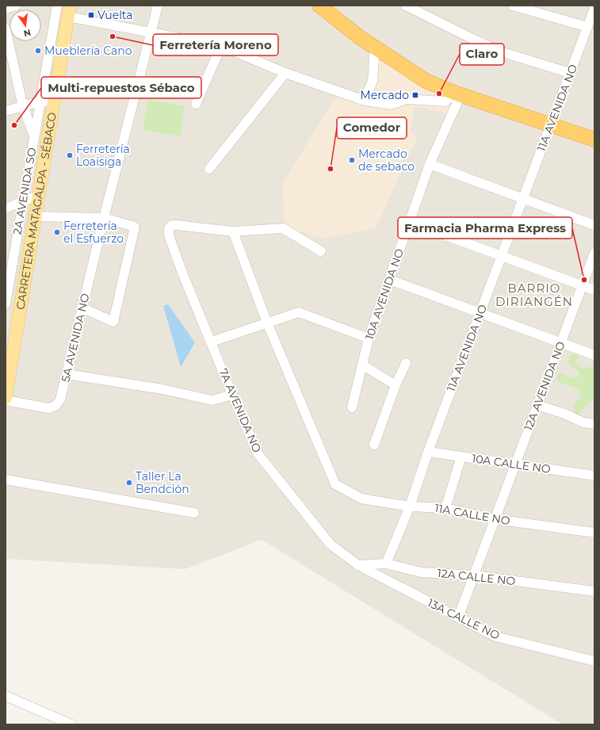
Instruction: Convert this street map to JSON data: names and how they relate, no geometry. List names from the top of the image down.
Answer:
{
  "streets": {
    "main road": ["CARRETERA MATAGALPA - SÉBACO"],
    "street": [
      "11A AVENIDA NO",
      "2A AVENIDA SO",
      "10A AVENIDA NO",
      "5A AVENIDA NO",
      "12A AVENIDA NO",
      "7A AVENIDA NO",
      "10A CALLE NO",
      "11A CALLE NO",
      "12A CALLE NO",
      "13A CALLE NO"
    ]
  },
  "crossings": [
    ["11A AVENIDA NO", "10A CALLE NO"],
    ["11A AVENIDA NO", "11A CALLE NO"],
    ["11A AVENIDA NO", "12A CALLE NO"],
    ["12A AVENIDA NO", "10A CALLE NO"],
    ["12A AVENIDA NO", "11A CALLE NO"],
    ["12A AVENIDA NO", "12A CALLE NO"],
    ["12A AVENIDA NO", "13A CALLE NO"],
    ["7A AVENIDA NO", "12A CALLE NO"],
    ["7A AVENIDA NO", "13A CALLE NO"],
    ["12A CALLE NO", "13A CALLE NO"]
  ],
  "districts": ["BARRIO DIRIANGÉN"],
  "places": {
    "transit": ["Vuelta", "Mercado"],
    "other": [
      "Ferretería Moreno",
      "Mueblería Cano",
      "Claro",
      "Multi-repuestos Sébaco",
      "Ferretería Loaisiga",
      "Mercado de sebaco",
      "Comedor",
      "Ferretería el Esfuerzo",
      "Farmacia Pharma Express",
      "Taller La Bendción"
    ]
  },
  "north": "bottom"
}
